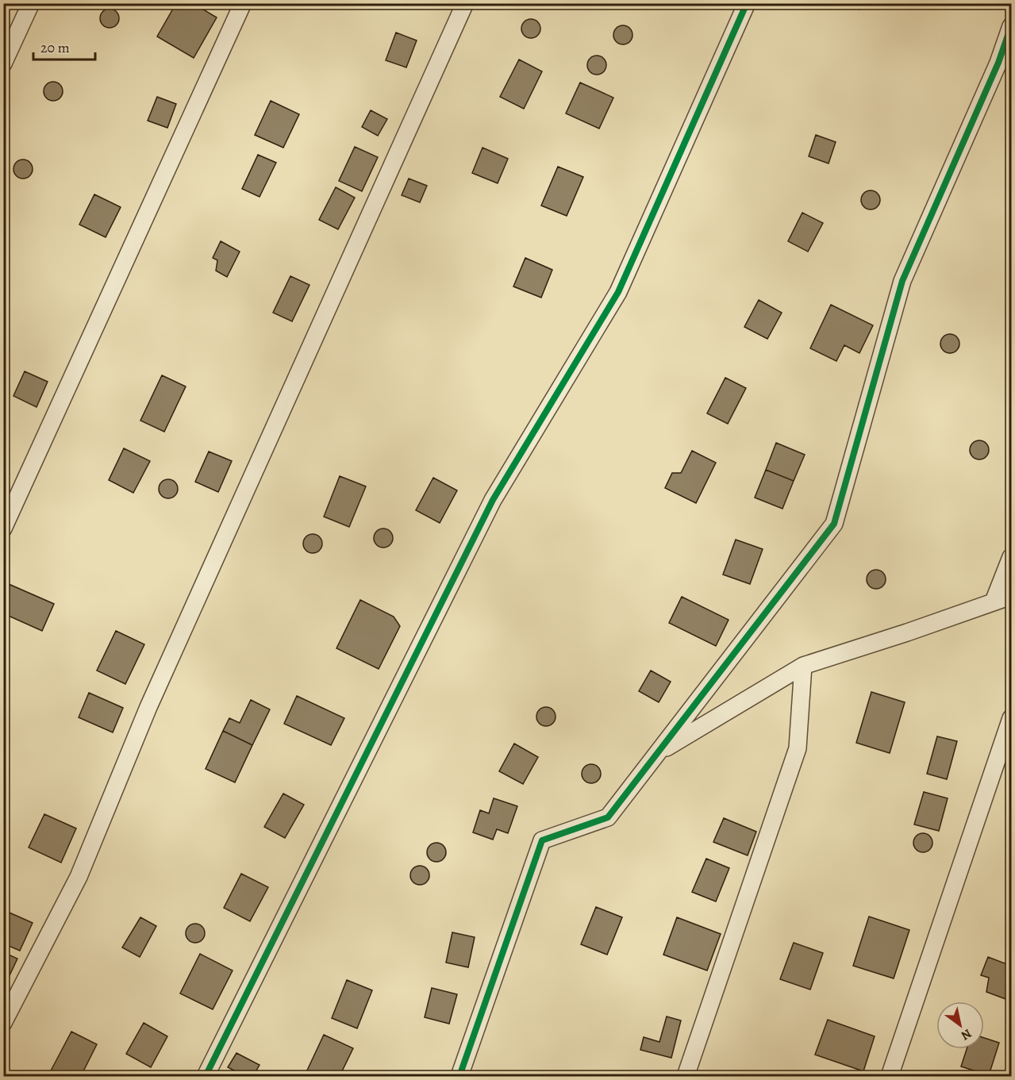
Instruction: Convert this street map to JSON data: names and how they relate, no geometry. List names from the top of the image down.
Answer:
{
  "scale_bar": "20 m",
  "north": "bottom right"
}
